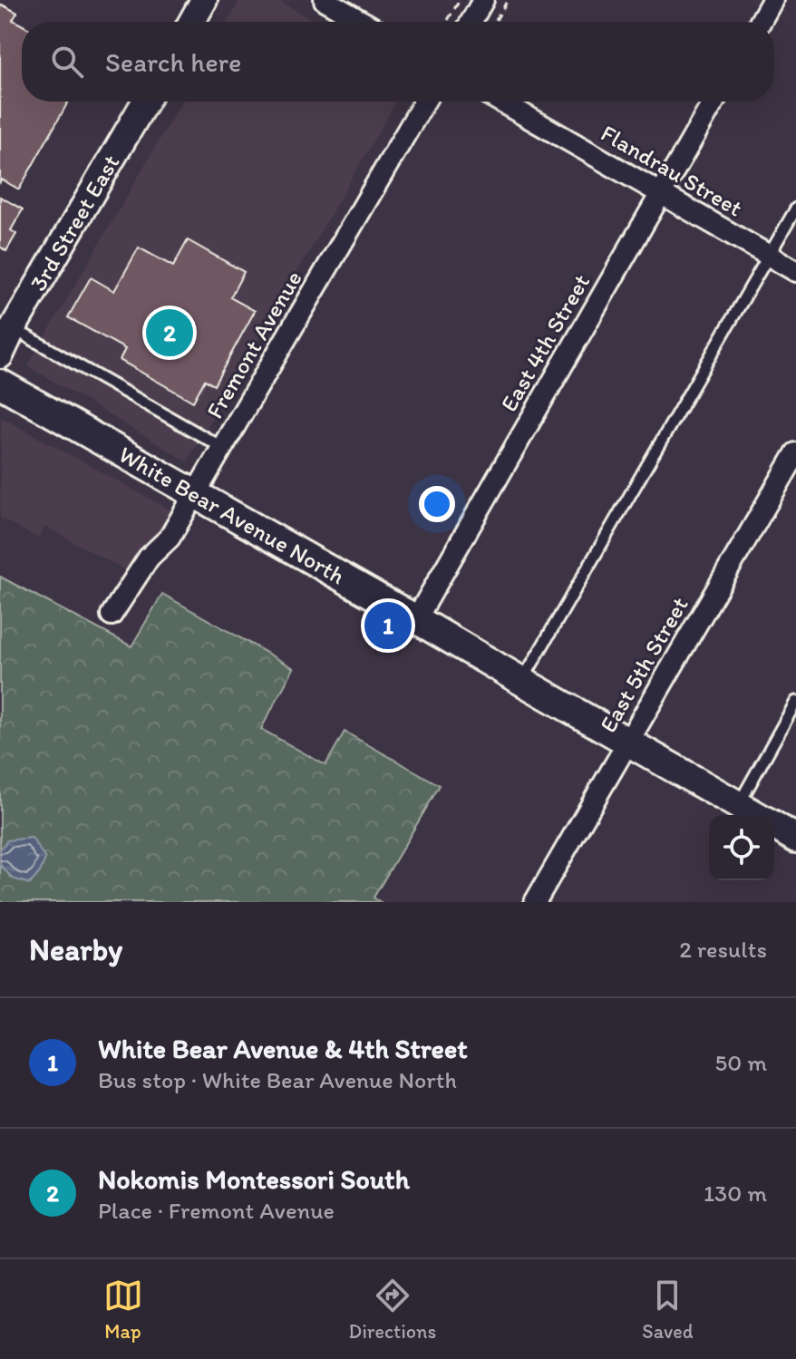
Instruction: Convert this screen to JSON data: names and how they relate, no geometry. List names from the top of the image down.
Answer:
{
  "streets": {
    "main road": ["White Bear Avenue North"],
    "street": [
      "Flandrau Street",
      "3rd Street East",
      "East 4th Street",
      "Fremont Avenue",
      "East 5th Street"
    ]
  },
  "crossings": [
    ["Flandrau Street", "East 4th Street"],
    ["East 4th Street", "White Bear Avenue North"],
    ["Fremont Avenue", "White Bear Avenue North"],
    ["White Bear Avenue North", "East 5th Street"]
  ],
  "page": {
    "search": "Search here",
    "pins": ["2", "1"],
    "heading": ["Nearby", "2 results"],
    "list": [
      {
        "mark": "1",
        "name": "White Bear Avenue & 4th Street",
        "note": "Bus stop · White Bear Avenue North",
        "value": "50 m"
      },
      {
        "mark": "2",
        "name": "Nokomis Montessori South",
        "note": "Place · Fremont Avenue",
        "value": "130 m"
      }
    ],
    "nav": ["Map", "Directions", "Saved"]
  }
}
